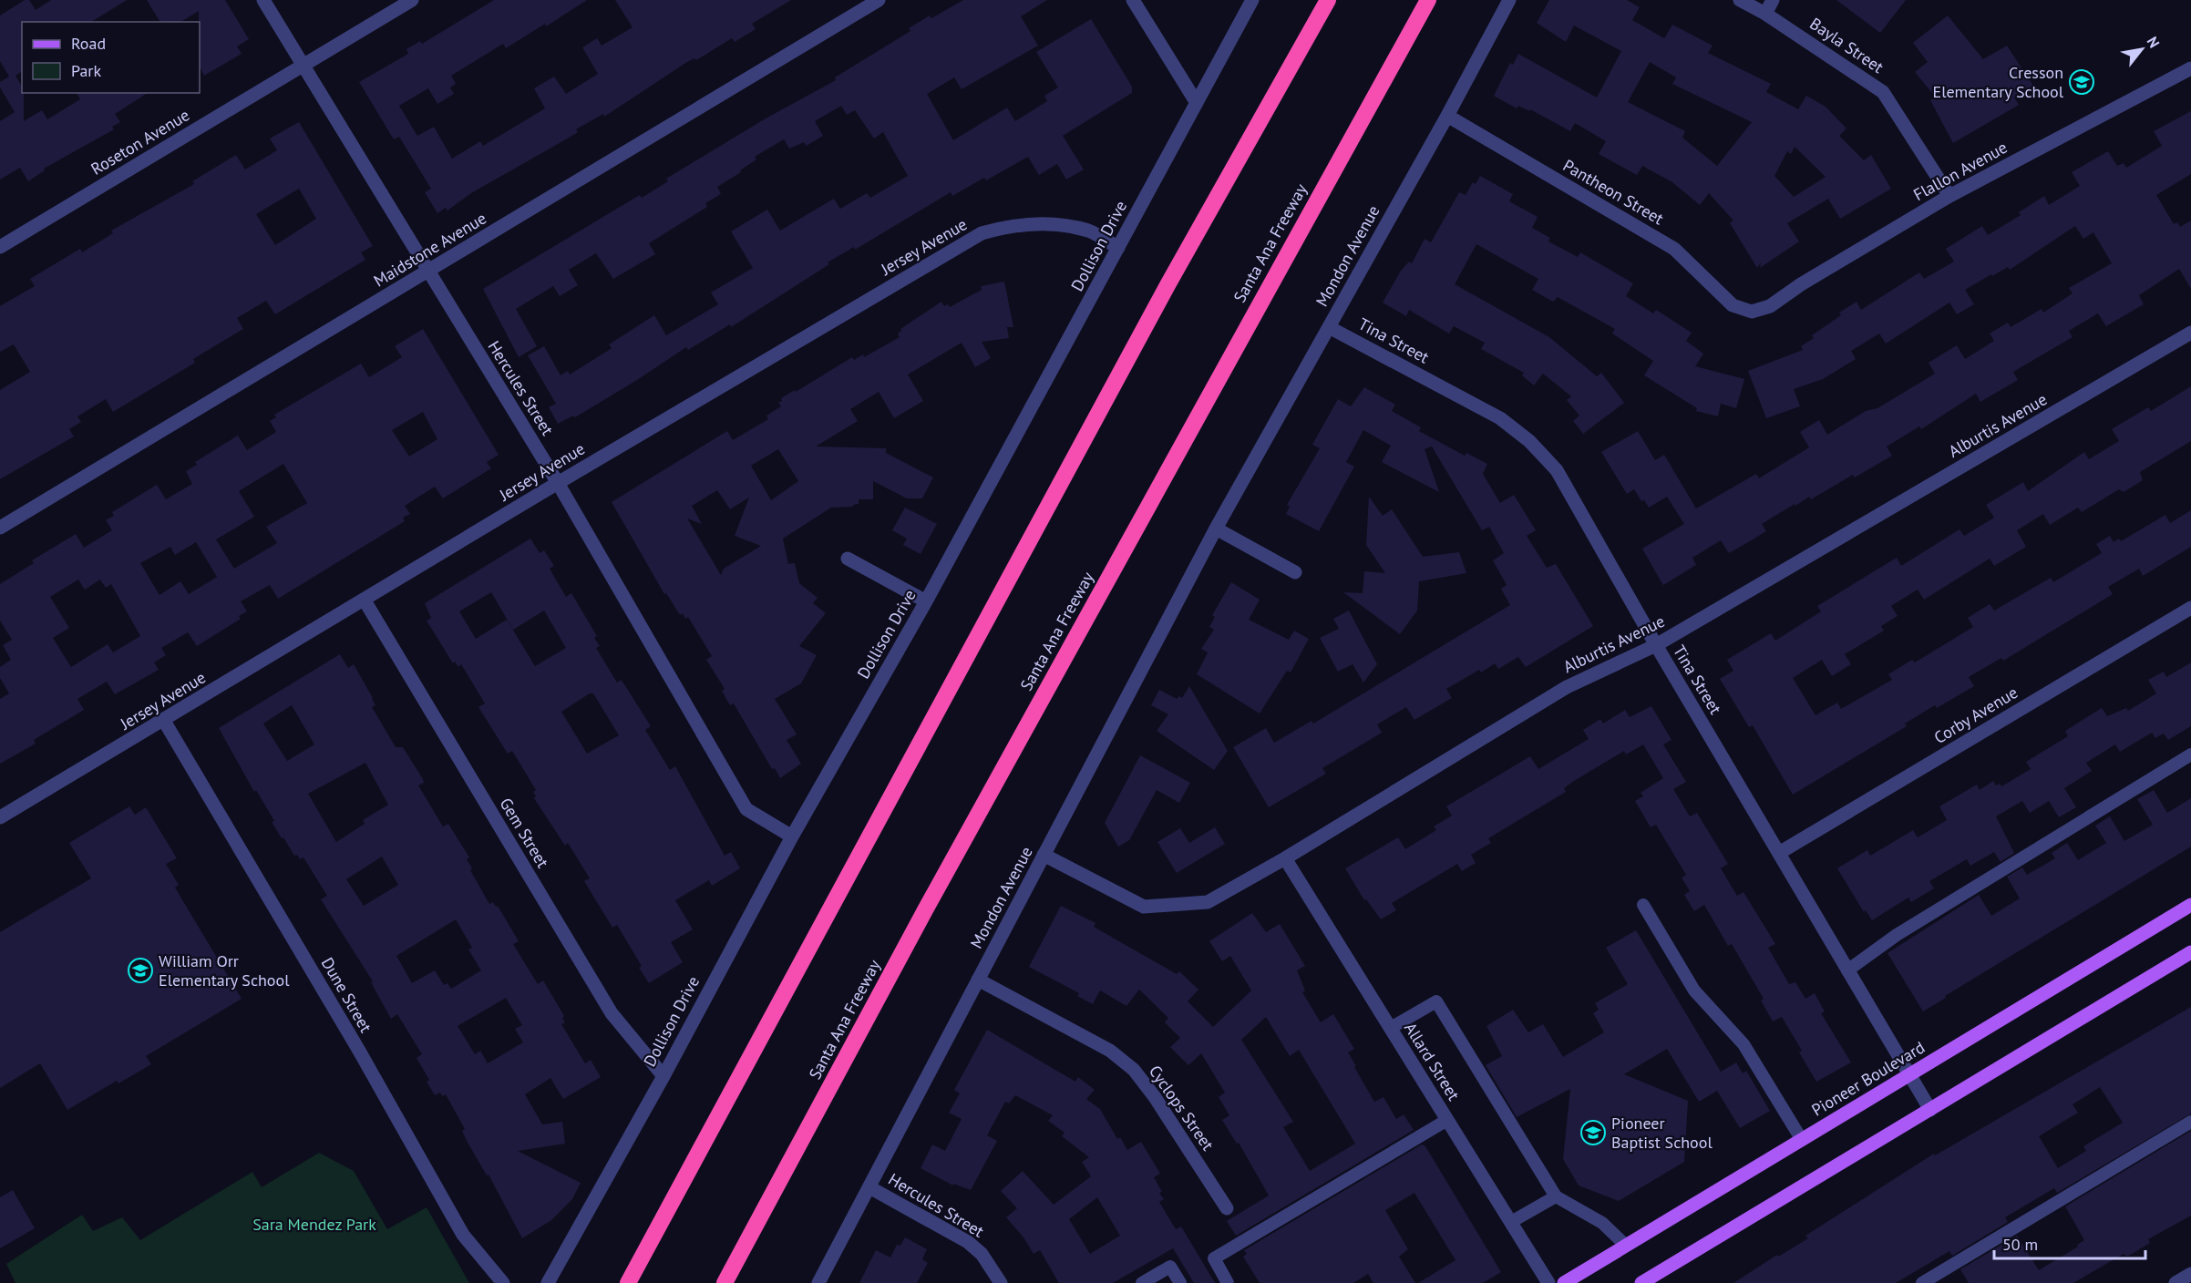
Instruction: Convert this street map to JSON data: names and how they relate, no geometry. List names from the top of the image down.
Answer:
{
  "streets": {
    "highway": ["Santa Ana Freeway"],
    "main road": ["Pioneer Boulevard"],
    "street": [
      "Bayla Street",
      "Roseton Avenue",
      "Flallon Avenue",
      "Pantheon Street",
      "Dollison Drive",
      "Jersey Avenue",
      "Maidstone Avenue",
      "Mondon Avenue",
      "Tina Street",
      "Hercules Street",
      "Alburtis Avenue",
      "Corby Avenue",
      "Gem Street",
      "Dune Street",
      "Allard Street",
      "Cyclops Street"
    ]
  },
  "crossings": [
    ["Bayla Street", "Flallon Avenue"],
    ["Roseton Avenue", "Hercules Street"],
    ["Flallon Avenue", "Pantheon Street"],
    ["Pantheon Street", "Mondon Avenue"],
    ["Dollison Drive", "Jersey Avenue"],
    ["Dollison Drive", "Hercules Street"],
    ["Dollison Drive", "Gem Street"],
    ["Jersey Avenue", "Hercules Street"],
    ["Jersey Avenue", "Gem Street"],
    ["Jersey Avenue", "Dune Street"],
    ["Maidstone Avenue", "Hercules Street"],
    ["Mondon Avenue", "Tina Street"],
    ["Mondon Avenue", "Hercules Street"],
    ["Mondon Avenue", "Alburtis Avenue"],
    ["Mondon Avenue", "Cyclops Street"],
    ["Tina Street", "Alburtis Avenue"],
    ["Tina Street", "Corby Avenue"],
    ["Tina Street", "Pioneer Boulevard"],
    ["Alburtis Avenue", "Allard Street"]
  ],
  "parks": ["Sara Mendez Park"],
  "places": {
    "school or university": ["Cresson Elementary School", "William Orr Elementary School", "Pioneer Baptist School"]
  },
  "legend": ["Road", "Park"],
  "scale_bar": "50 m",
  "north": "top right"
}
